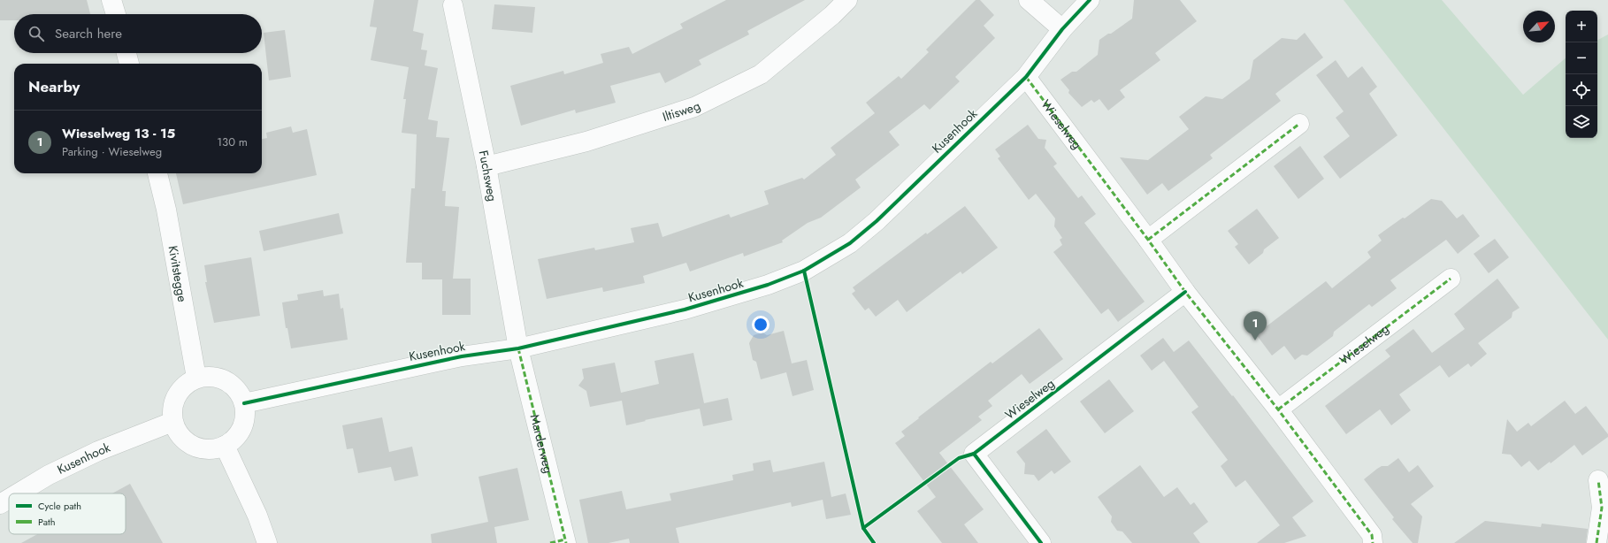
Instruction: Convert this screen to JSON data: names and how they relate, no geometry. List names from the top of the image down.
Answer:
{
  "streets": {
    "street": [
      "Iltisweg",
      "Wieselweg",
      "Kusenhook",
      "Fuchsweg",
      "Kivitstegge",
      "Marderweg"
    ]
  },
  "crossings": [
    ["Iltisweg", "Fuchsweg"],
    ["Wieselweg", "Kusenhook"],
    ["Kusenhook", "Fuchsweg"],
    ["Kusenhook", "Kivitstegge"],
    ["Kusenhook", "Marderweg"],
    ["Fuchsweg", "Marderweg"]
  ],
  "legend": ["Cycle path", "Path"],
  "north": "top right",
  "page": {
    "map_buttons": ["+", "−"],
    "search": "Search here",
    "heading": "Nearby",
    "list": [
      {
        "mark": "1",
        "name": "Wieselweg 13 - 15",
        "note": "Parking · Wieselweg",
        "value": "130 m"
      }
    ],
    "pins": "1"
  }
}
